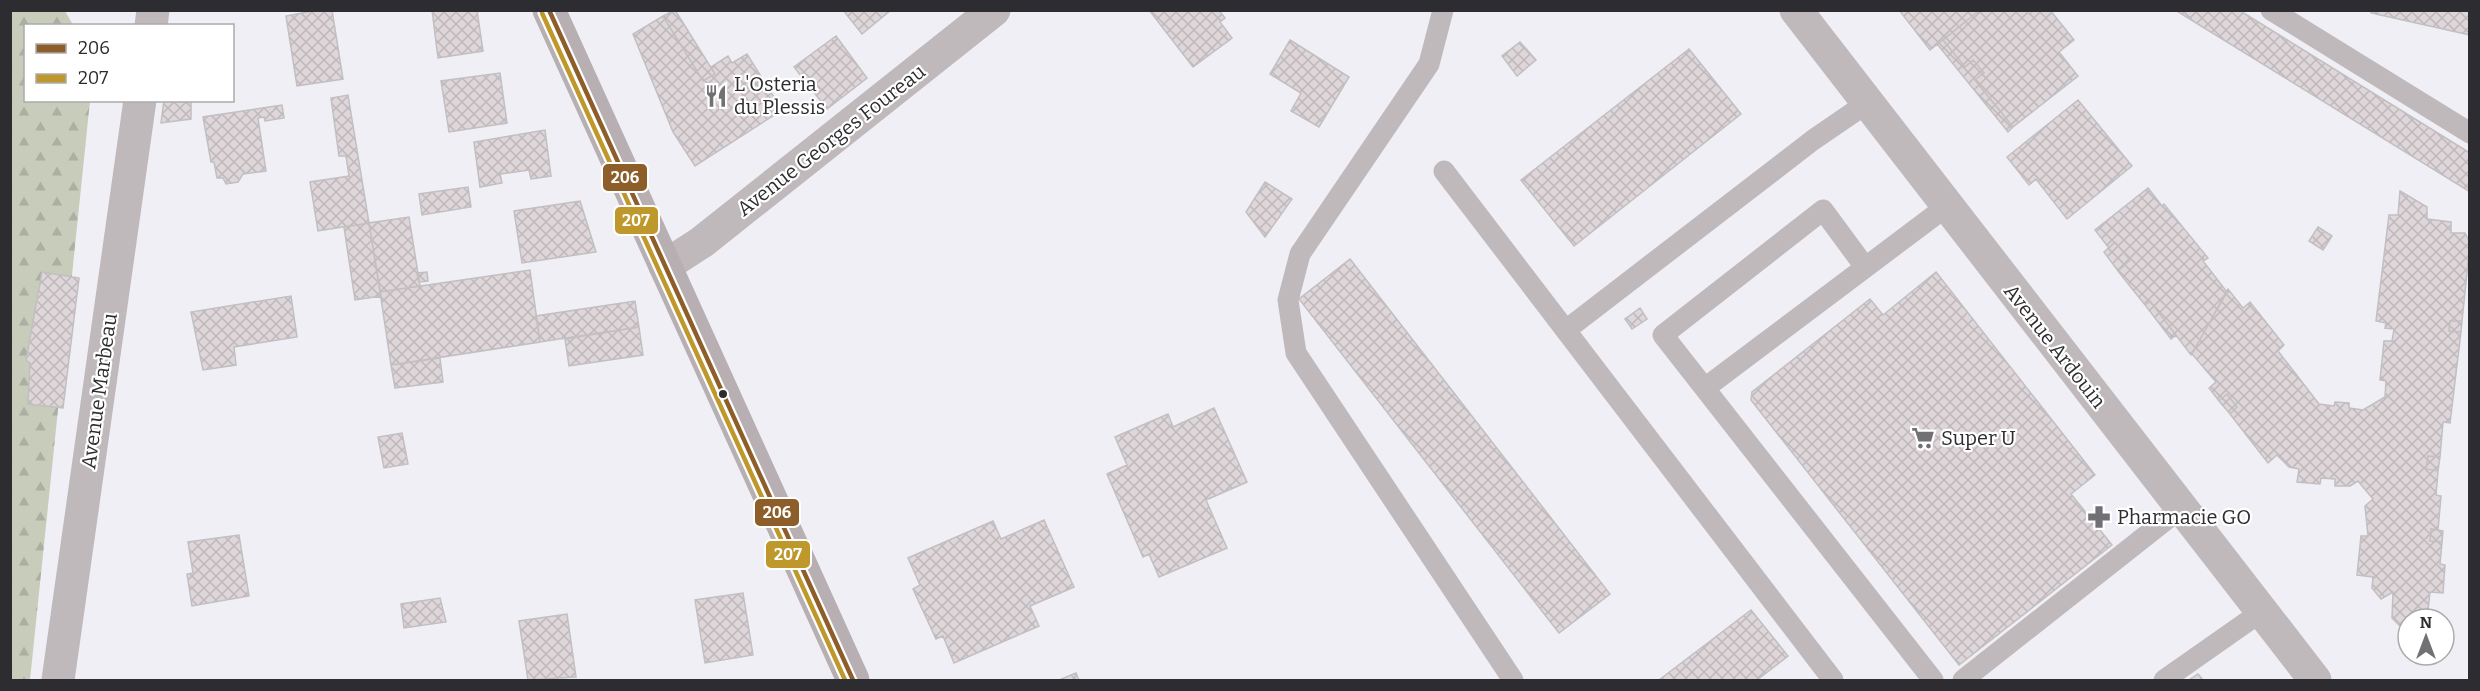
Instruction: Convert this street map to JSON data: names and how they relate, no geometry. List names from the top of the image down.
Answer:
{
  "streets": {
    "street": ["Avenue Georges Foureau", "Avenue Ardouin", "Avenue Marbeau"]
  },
  "places": {
    "restaurant": ["L'Osteria du Plessis"],
    "supermarket": ["Super U"],
    "pharmacy": ["Pharmacie GO"]
  },
  "lines": ["transit line 206", "transit line 207"],
  "legend": ["206", "207"],
  "north": "top"
}
